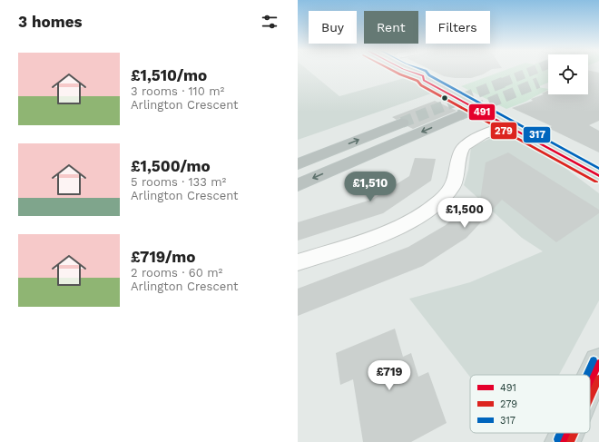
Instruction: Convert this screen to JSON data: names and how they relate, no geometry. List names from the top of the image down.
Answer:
{
  "lines": ["transit line 491", "transit line 279", "transit line 317"],
  "legend": ["491", "279", "317"],
  "page": {
    "heading": "3 homes",
    "chip": ["Buy", "Rent", "Filters"],
    "list": [
      {
        "name": "£1,510/mo",
        "note": "3 rooms · 110 m² · Arlington Crescent"
      },
      {
        "name": "£1,500/mo",
        "note": "5 rooms · 133 m² · Arlington Crescent"
      },
      {
        "name": "£719/mo",
        "note": "2 rooms · 60 m² · Arlington Crescent"
      }
    ],
    "price": ["£1,510", "£1,500", "£719"]
  }
}
